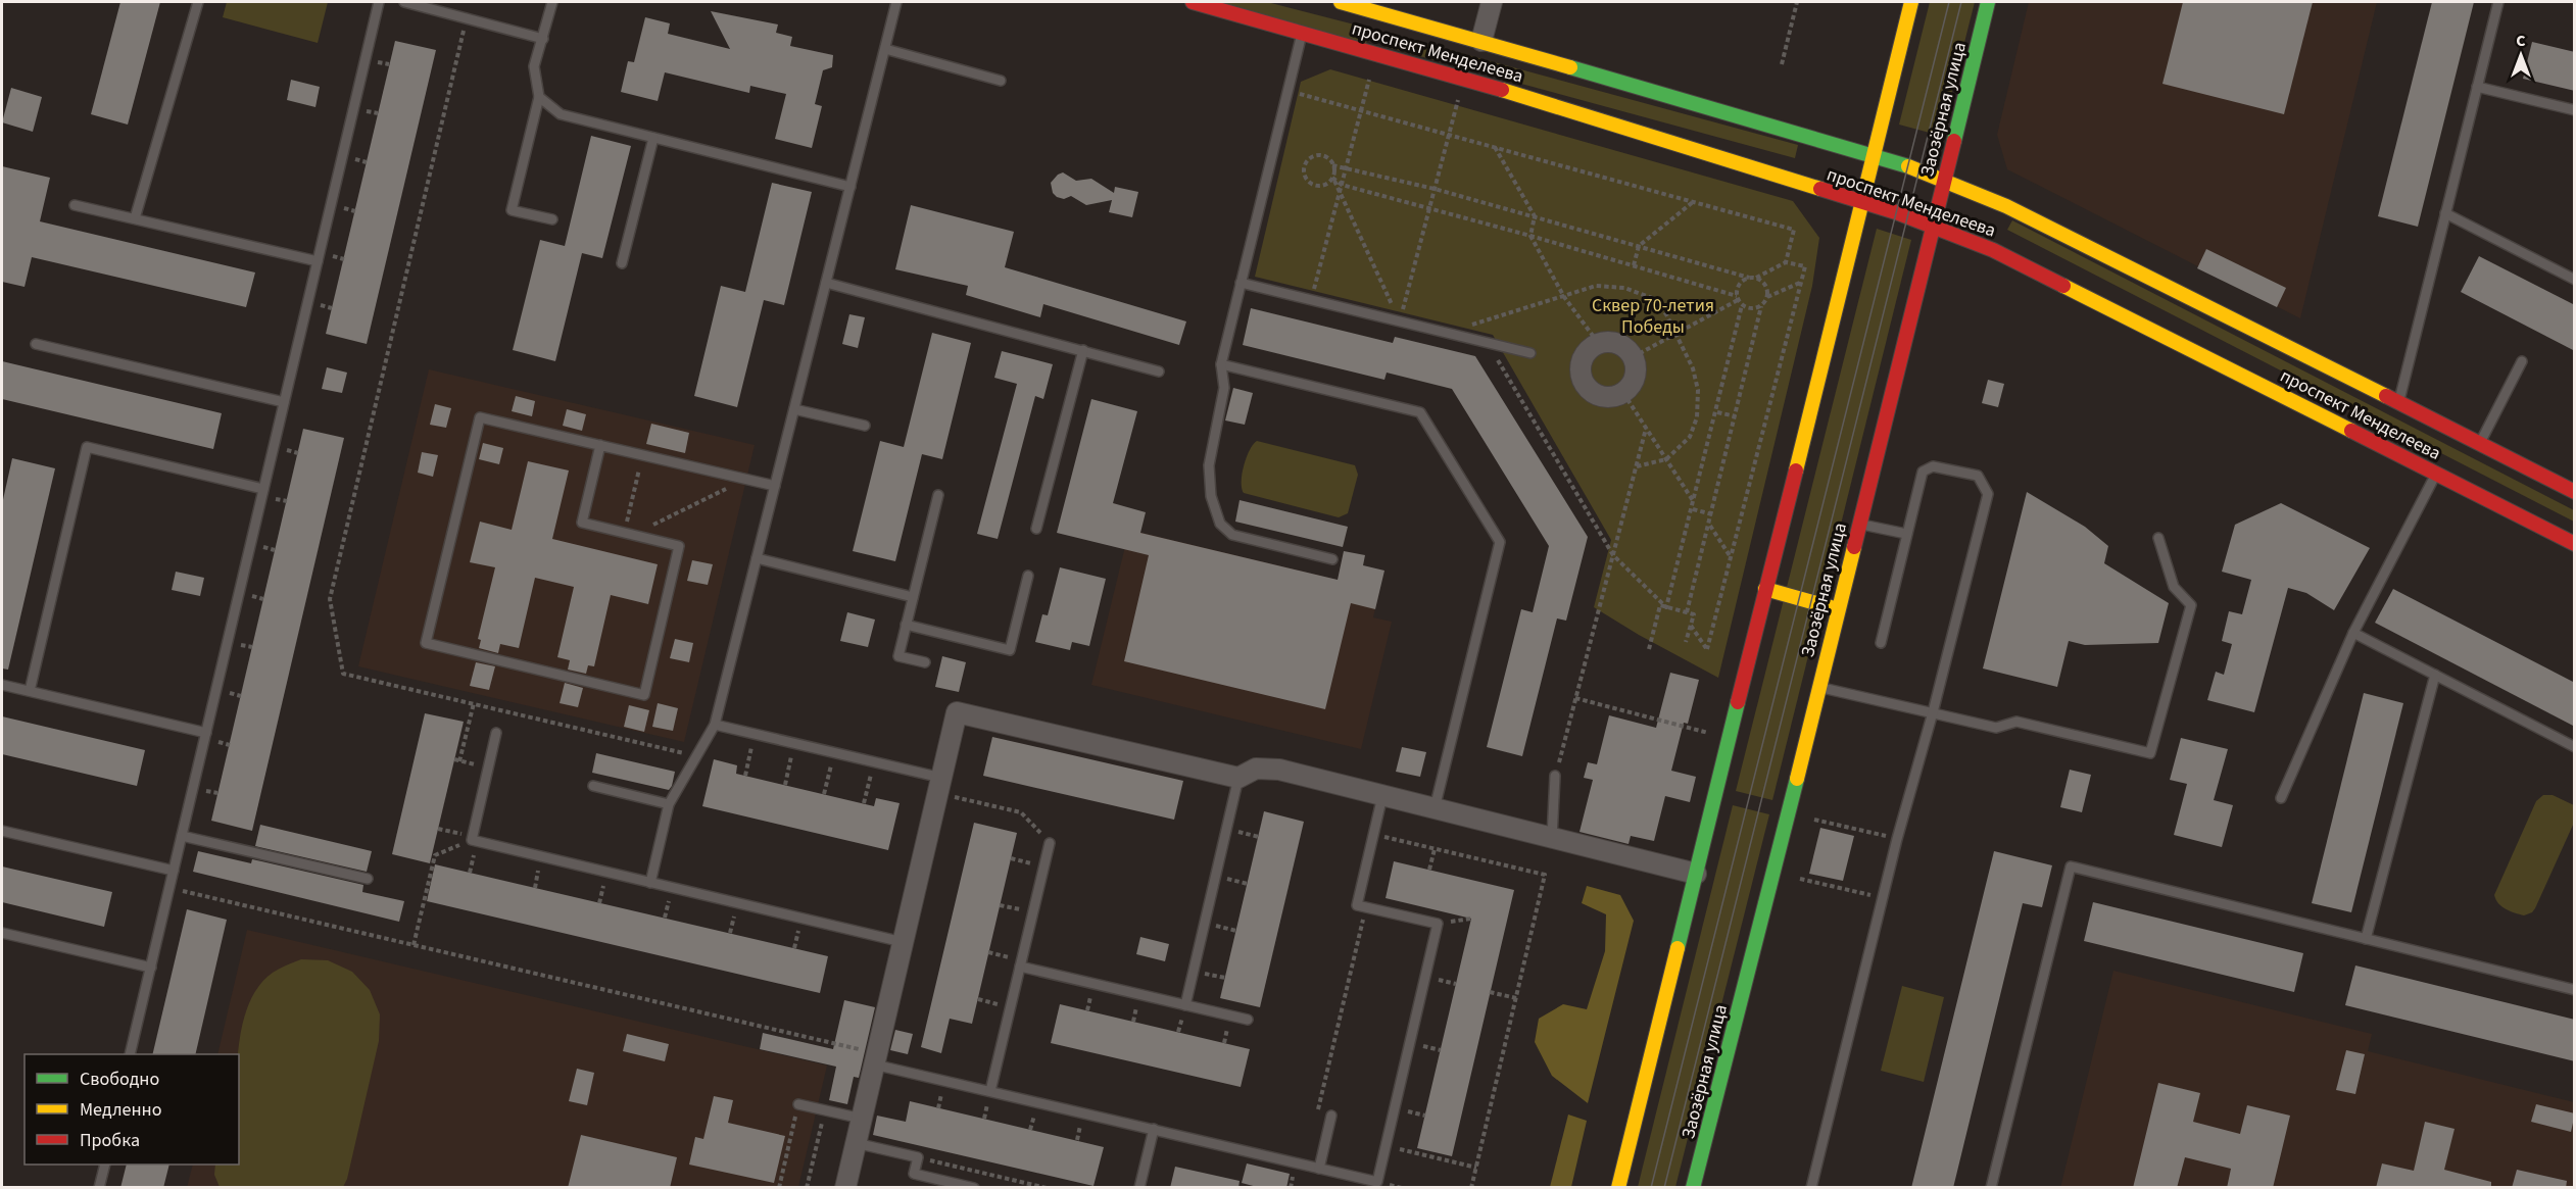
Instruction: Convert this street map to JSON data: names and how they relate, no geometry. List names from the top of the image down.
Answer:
{
  "streets": {
    "main road": ["проспект Менделеева", "Заозёрная улица"]
  },
  "crossings": [
    ["проспект Менделеева", "Заозёрная улица"]
  ],
  "parks": ["Сквер 70-летия Победы"],
  "legend": ["Свободно", "Медленно", "Пробка"],
  "north": "top"
}
